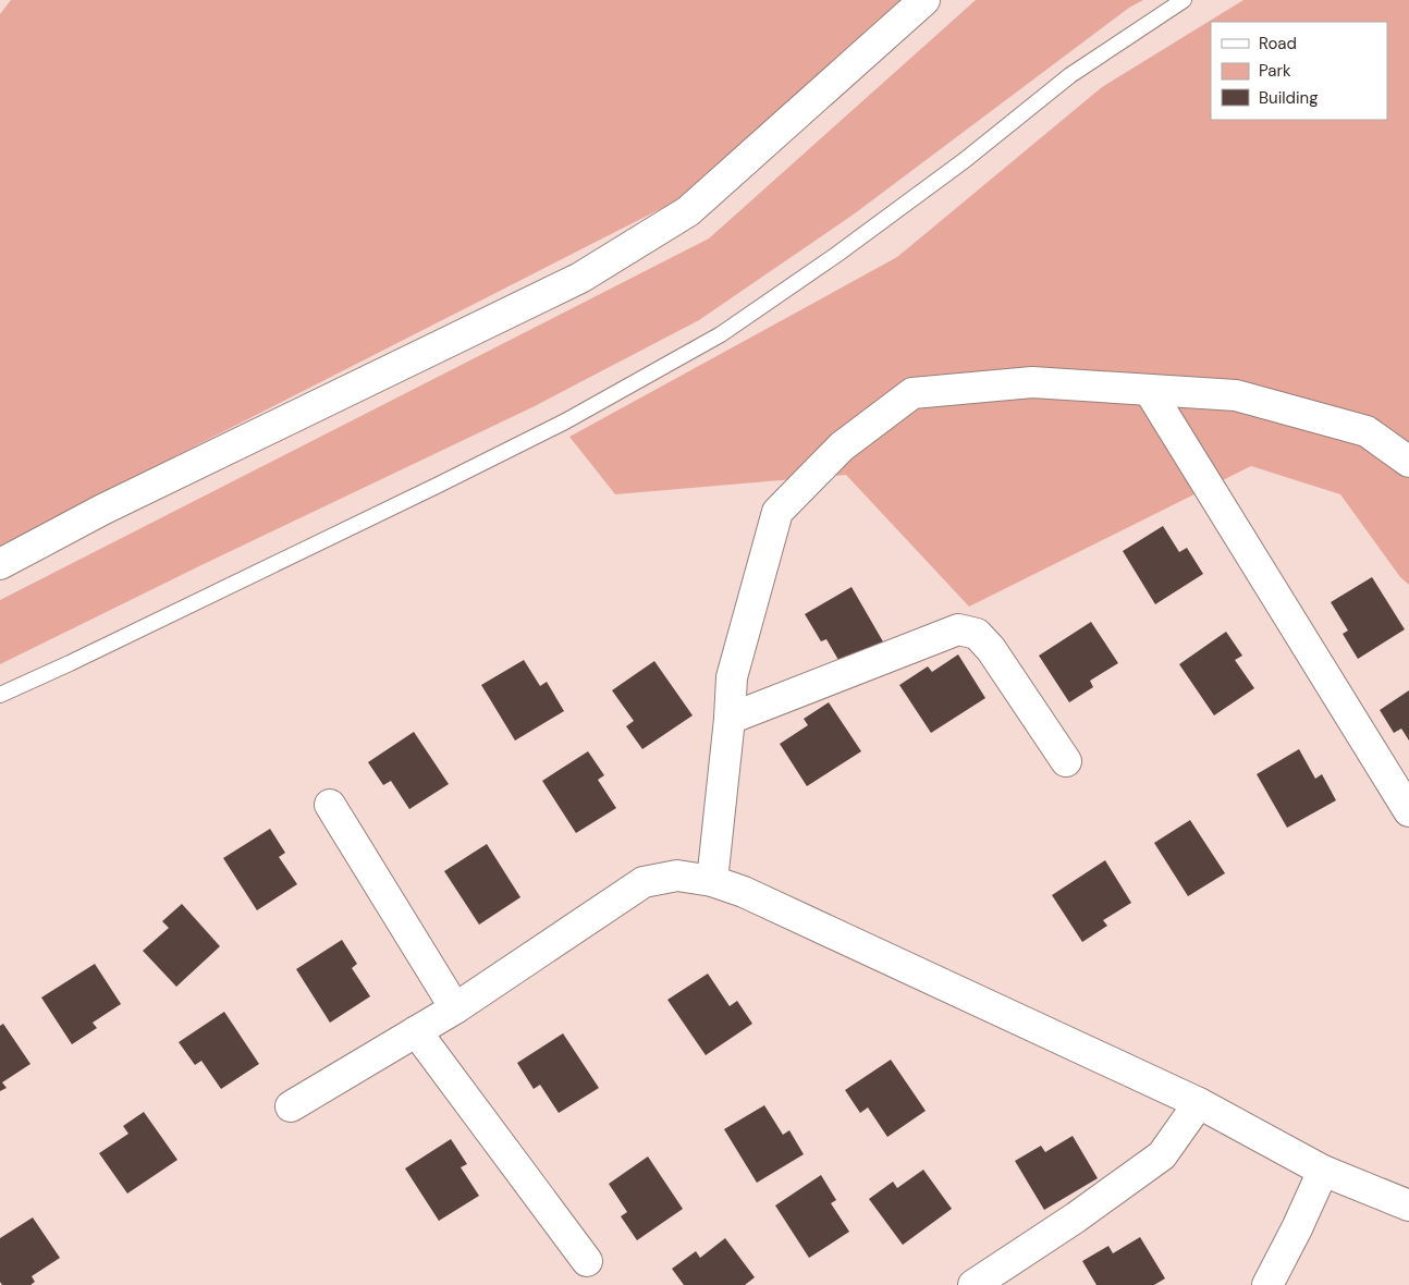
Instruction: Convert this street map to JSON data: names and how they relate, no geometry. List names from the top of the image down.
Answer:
{
  "legend": ["Road", "Park", "Building"]
}
